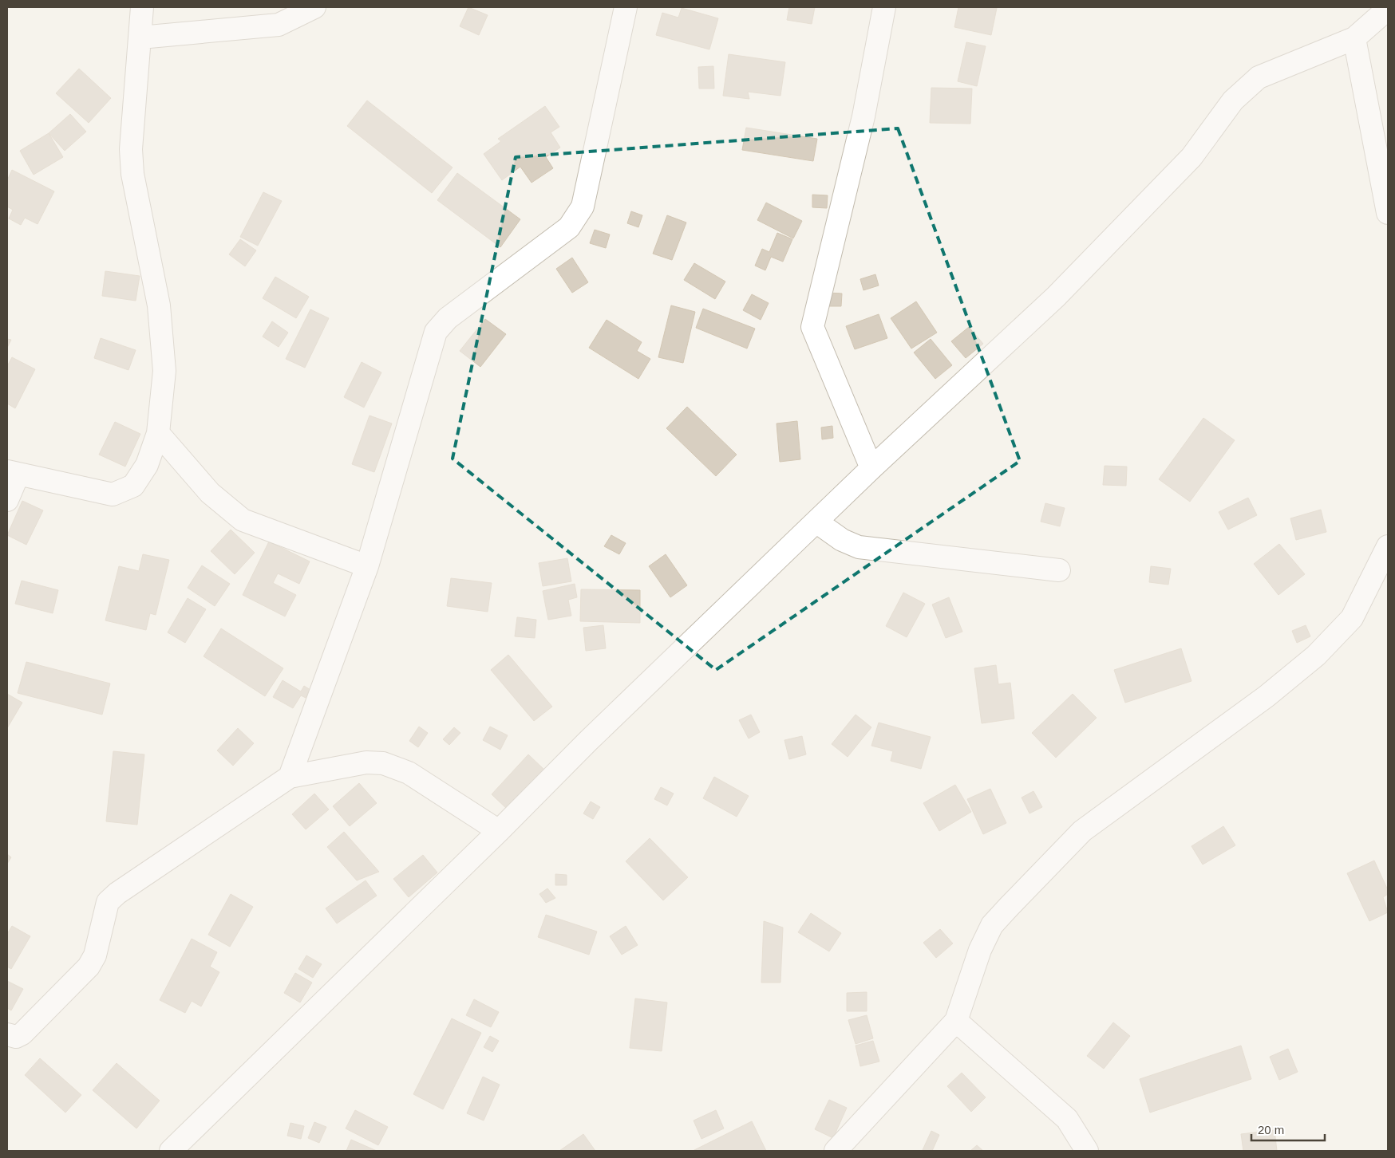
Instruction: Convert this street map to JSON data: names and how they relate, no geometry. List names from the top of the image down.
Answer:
{
  "scale_bar": "20 m"
}
